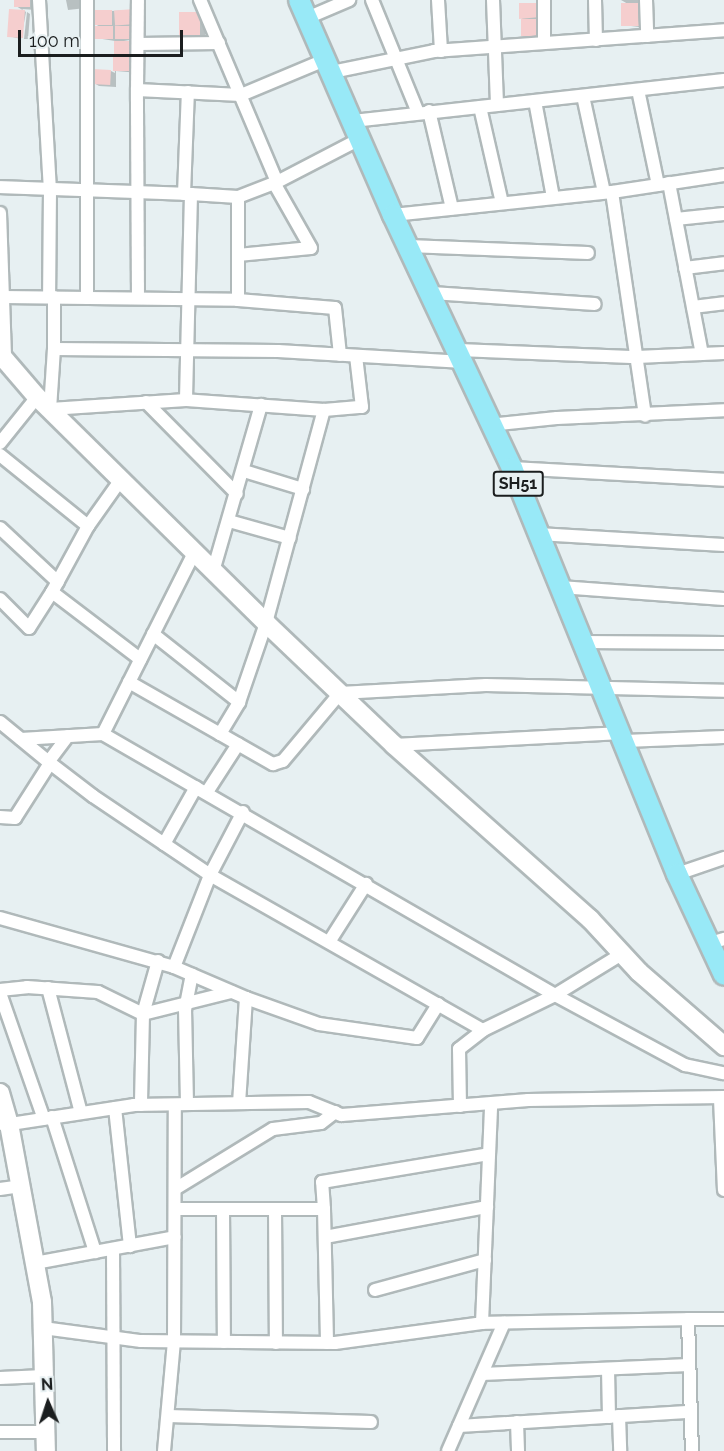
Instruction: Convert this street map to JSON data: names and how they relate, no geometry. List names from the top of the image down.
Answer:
{
  "streets": {
    "main road": ["SH51"]
  },
  "scale_bar": "100 m",
  "north": "top"
}
